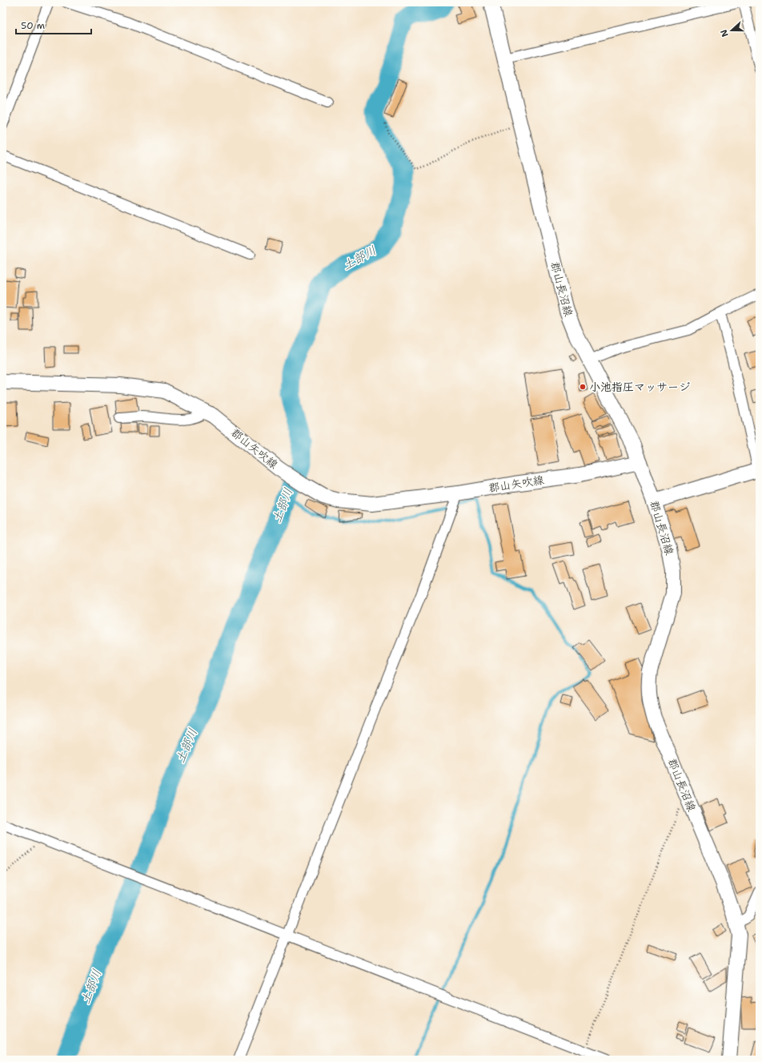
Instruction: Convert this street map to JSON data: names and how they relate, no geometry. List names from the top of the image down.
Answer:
{
  "streets": {
    "main road": ["郡山長沼線", "郡山矢吹線"]
  },
  "crossings": [
    ["郡山長沼線", "郡山矢吹線"]
  ],
  "water": ["土部川"],
  "places": ["小池指圧マッサージ"],
  "scale_bar": "50 m",
  "north": "left"
}
